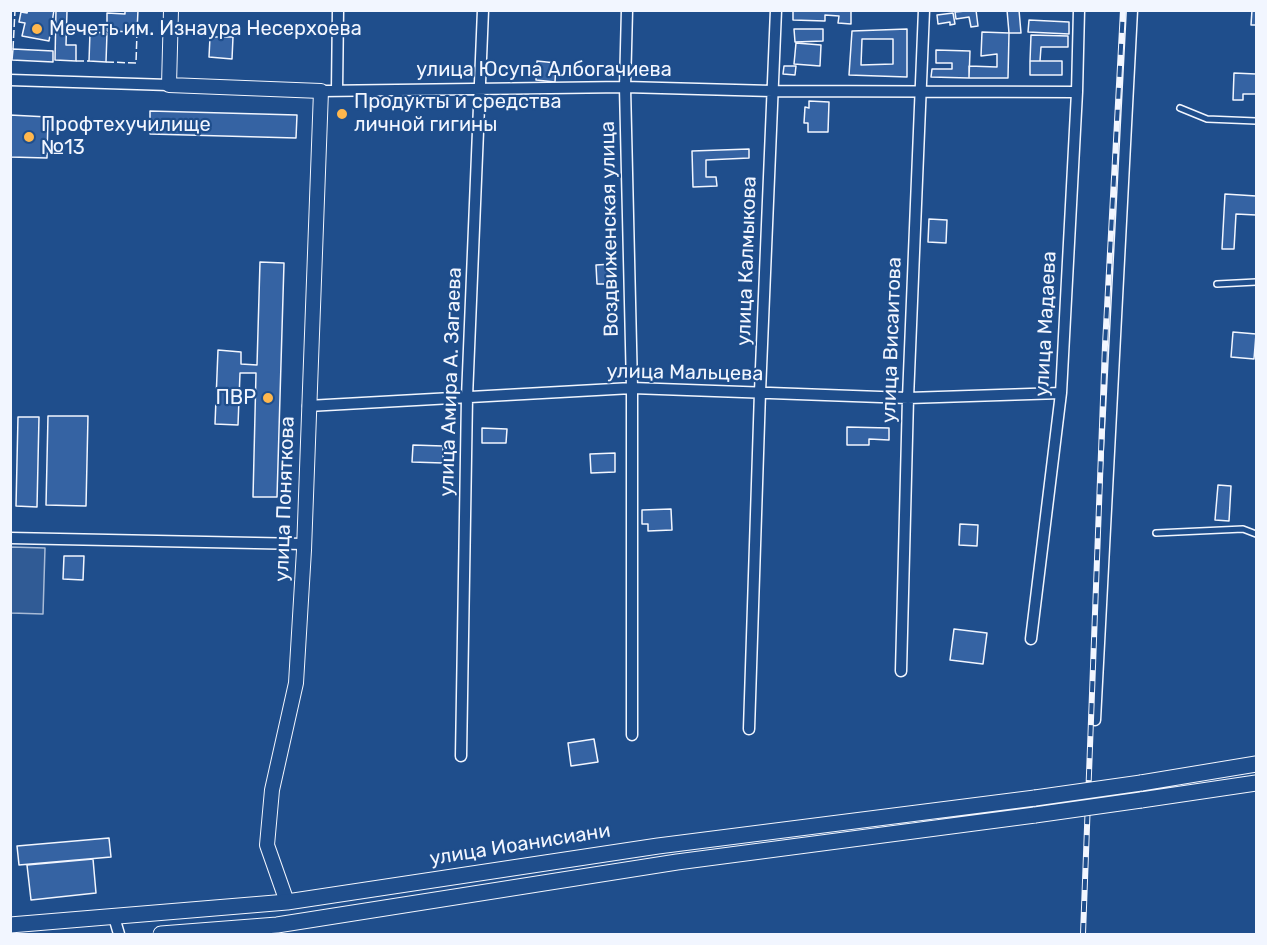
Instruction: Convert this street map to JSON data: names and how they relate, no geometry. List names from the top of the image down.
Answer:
{
  "streets": {
    "main road": ["улица Иоанисиани"],
    "street": [
      "улица Юсупа Албогачиева",
      "Воздвиженская улица",
      "улица Калмыкова",
      "улица Мадаева",
      "улица Висаитова",
      "улица Мальцева",
      "улица Амира А. Загаева",
      "улица Поняткова"
    ]
  },
  "crossings": [
    ["улица Юсупа Албогачиева", "Воздвиженская улица"],
    ["улица Юсупа Албогачиева", "улица Калмыкова"],
    ["улица Юсупа Албогачиева", "улица Мадаева"],
    ["улица Юсупа Албогачиева", "улица Висаитова"],
    ["улица Юсупа Албогачиева", "улица Амира А. Загаева"],
    ["улица Юсупа Албогачиева", "улица Поняткова"],
    ["Воздвиженская улица", "улица Мальцева"],
    ["улица Калмыкова", "улица Мальцева"],
    ["улица Мадаева", "улица Мальцева"],
    ["улица Висаитова", "улица Мальцева"],
    ["улица Мальцева", "улица Амира А. Загаева"],
    ["улица Мальцева", "улица Поняткова"],
    ["улица Поняткова", "улица Иоанисиани"]
  ],
  "places": [
    "Мечеть им. Изнаура Несерхоева",
    "Продукты и средства личной гигины",
    "Профтехучилище №13",
    "ПВР"
  ]
}
